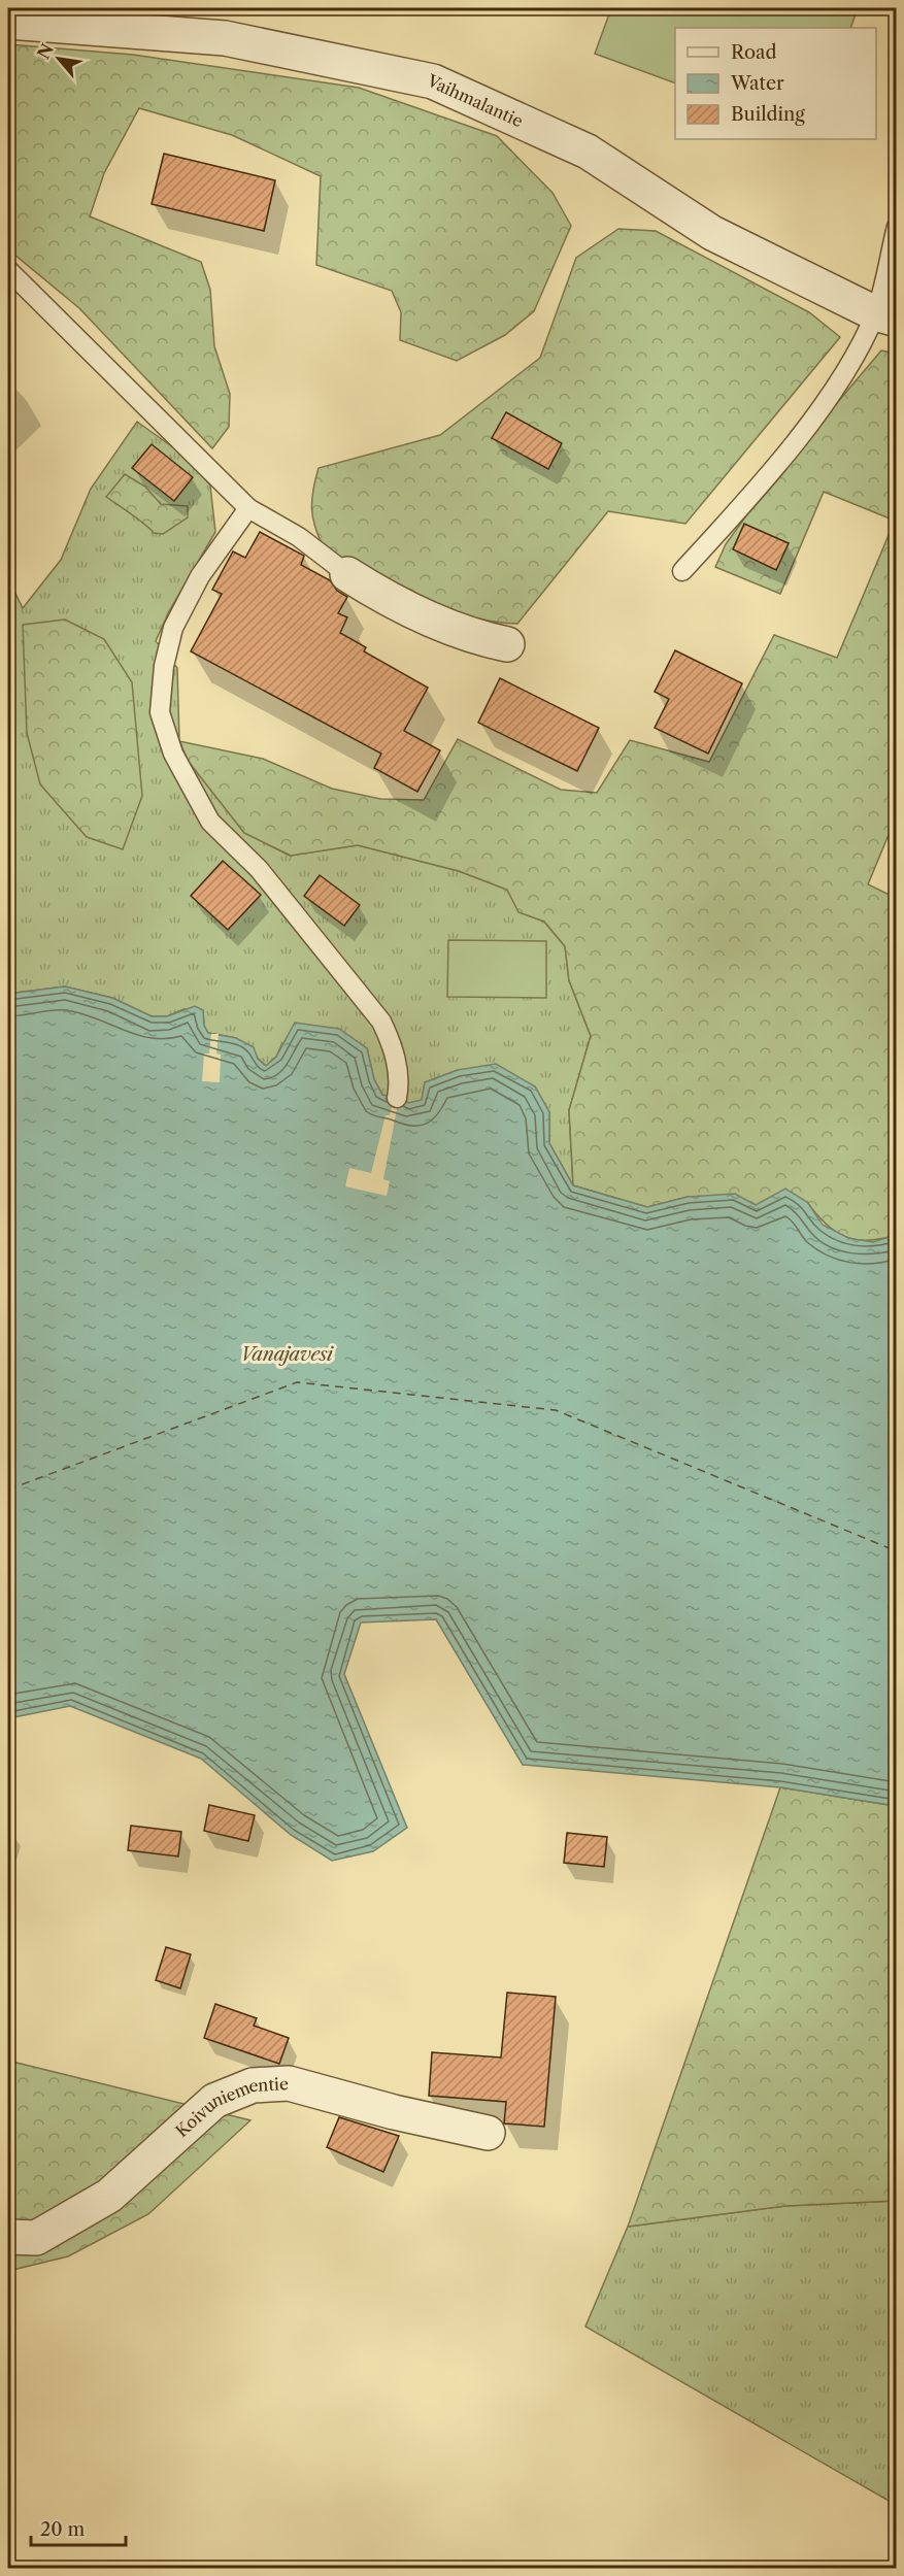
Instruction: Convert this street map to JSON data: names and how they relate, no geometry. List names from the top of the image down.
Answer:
{
  "streets": {
    "street": ["Vaihmalantie", "Koivuniementie"]
  },
  "water": ["Vanajavesi"],
  "legend": ["Road", "Water", "Building"],
  "scale_bar": "20 m",
  "north": "top left"
}
